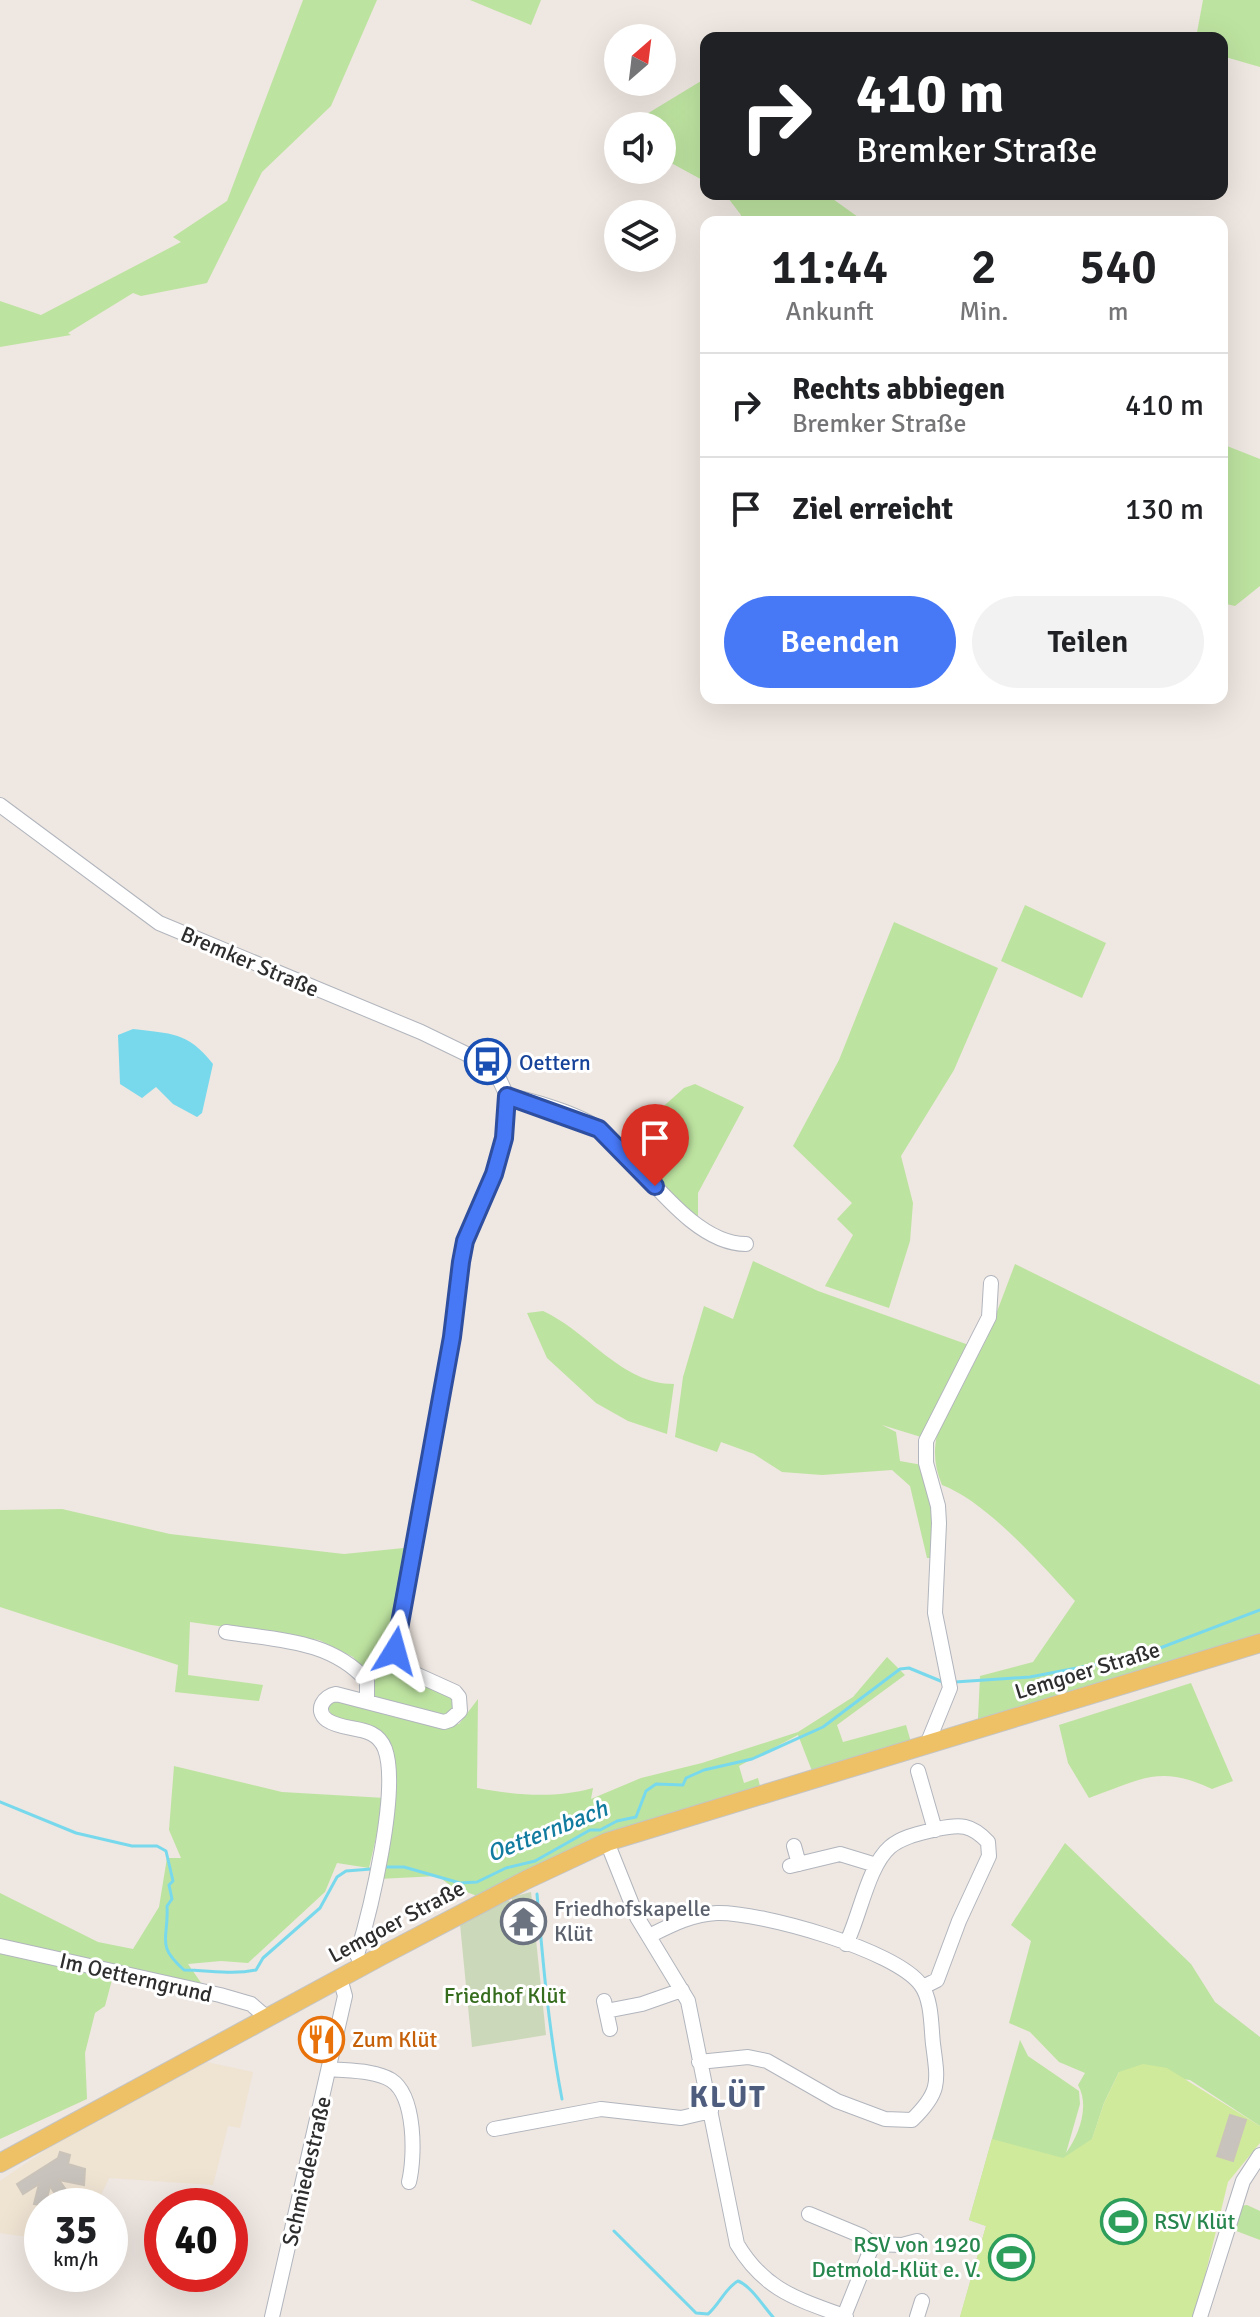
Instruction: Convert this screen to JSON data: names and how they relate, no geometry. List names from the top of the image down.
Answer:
{
  "streets": {
    "main road": ["Lemgoer Straße"],
    "street": ["Bremker Straße", "Im Oetterngrund", "Schmiedestraße"]
  },
  "crossings": [
    ["Lemgoer Straße", "Im Oetterngrund"],
    ["Lemgoer Straße", "Schmiedestraße"]
  ],
  "districts": ["KLÜT"],
  "water": ["Oetternbach"],
  "parks": ["Friedhof Klüt"],
  "places": {
    "bus stop": ["Oettern"],
    "temple": ["Friedhofskapelle Klüt"],
    "restaurant": ["Zum Klüt"],
    "sports": ["RSV Klüt", "RSV von 1920 Detmold-Klüt e. V."]
  },
  "north": "top right",
  "page": {
    "turn": ["410 m", "Bremker Straße"],
    "eta": [
      "11:44",
      "Ankunft",
      "2",
      "Min.",
      "540",
      "m"
    ],
    "list": [
      {
        "name": "Rechts abbiegen",
        "note": "Bremker Straße",
        "value": "410 m"
      },
      {
        "name": "Ziel erreicht",
        "value": "130 m"
      }
    ],
    "buttons": ["Beenden", "Teilen"],
    "speed": "35 km/h",
    "limit": "40"
  }
}
